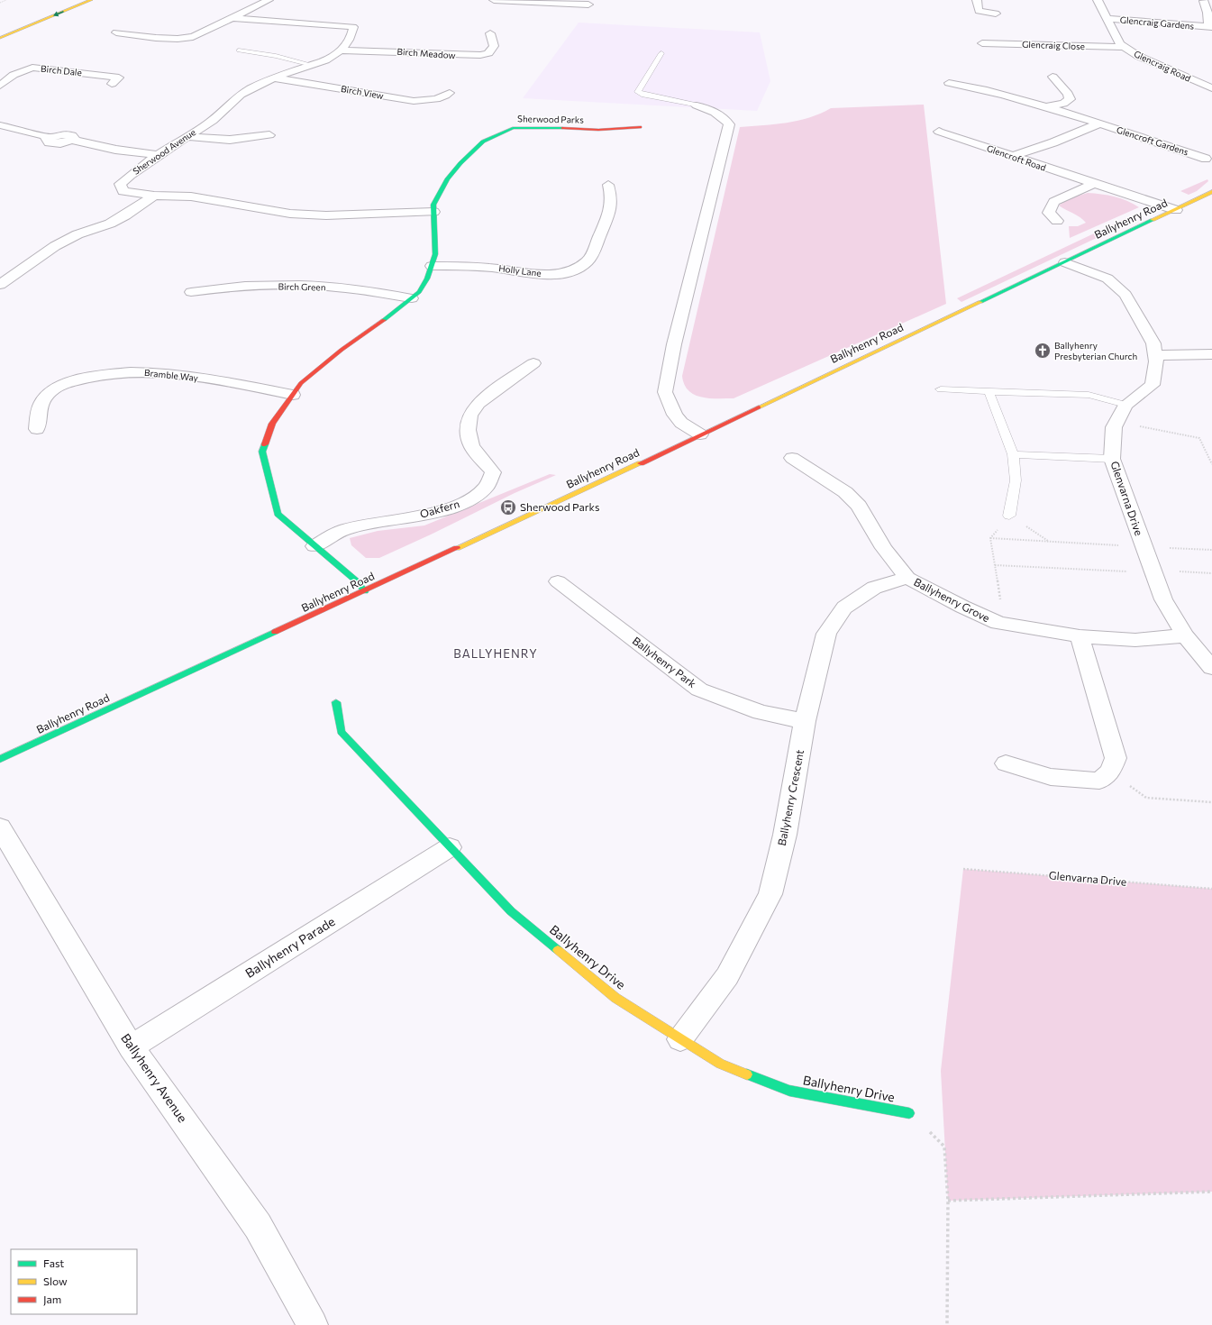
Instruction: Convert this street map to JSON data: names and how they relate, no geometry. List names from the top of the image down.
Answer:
{
  "streets": {
    "main road": ["Sherwood Parks", "Ballyhenry Road", "Ballyhenry Drive"],
    "street": [
      "Glencraig Gardens",
      "Glencraig Close",
      "Birch Meadow",
      "Glencraig Road",
      "Birch Dale",
      "Birch View",
      "Glencroft Gardens",
      "Sherwood Avenue",
      "Glencroft Road",
      "Holly Lane",
      "Birch Green",
      "Bramble Way",
      "Glenvarna Drive",
      "Oakfern",
      "Ballyhenry Grove",
      "Ballyhenry Park",
      "Ballyhenry Crescent",
      "Ballyhenry Parade",
      "Ballyhenry Avenue"
    ]
  },
  "crossings": [
    ["Glencraig Gardens", "Glencraig Road"],
    ["Glencraig Close", "Glencraig Road"],
    ["Birch Meadow", "Sherwood Avenue"],
    ["Birch View", "Sherwood Avenue"],
    ["Sherwood Parks", "Sherwood Avenue"],
    ["Sherwood Parks", "Ballyhenry Road"],
    ["Sherwood Parks", "Holly Lane"],
    ["Sherwood Parks", "Birch Green"],
    ["Sherwood Parks", "Bramble Way"],
    ["Sherwood Parks", "Oakfern"],
    ["Glencroft Road", "Ballyhenry Road"],
    ["Ballyhenry Road", "Glenvarna Drive"],
    ["Glenvarna Drive", "Ballyhenry Grove"],
    ["Ballyhenry Grove", "Ballyhenry Crescent"],
    ["Ballyhenry Park", "Ballyhenry Crescent"],
    ["Ballyhenry Crescent", "Ballyhenry Drive"],
    ["Ballyhenry Parade", "Ballyhenry Drive"],
    ["Ballyhenry Parade", "Ballyhenry Avenue"]
  ],
  "districts": ["BALLYHENRY"],
  "places": {
    "church": ["Ballyhenry Presbyterian Church"],
    "bus stop": ["Sherwood Parks"]
  },
  "legend": ["Fast", "Slow", "Jam"]
}
